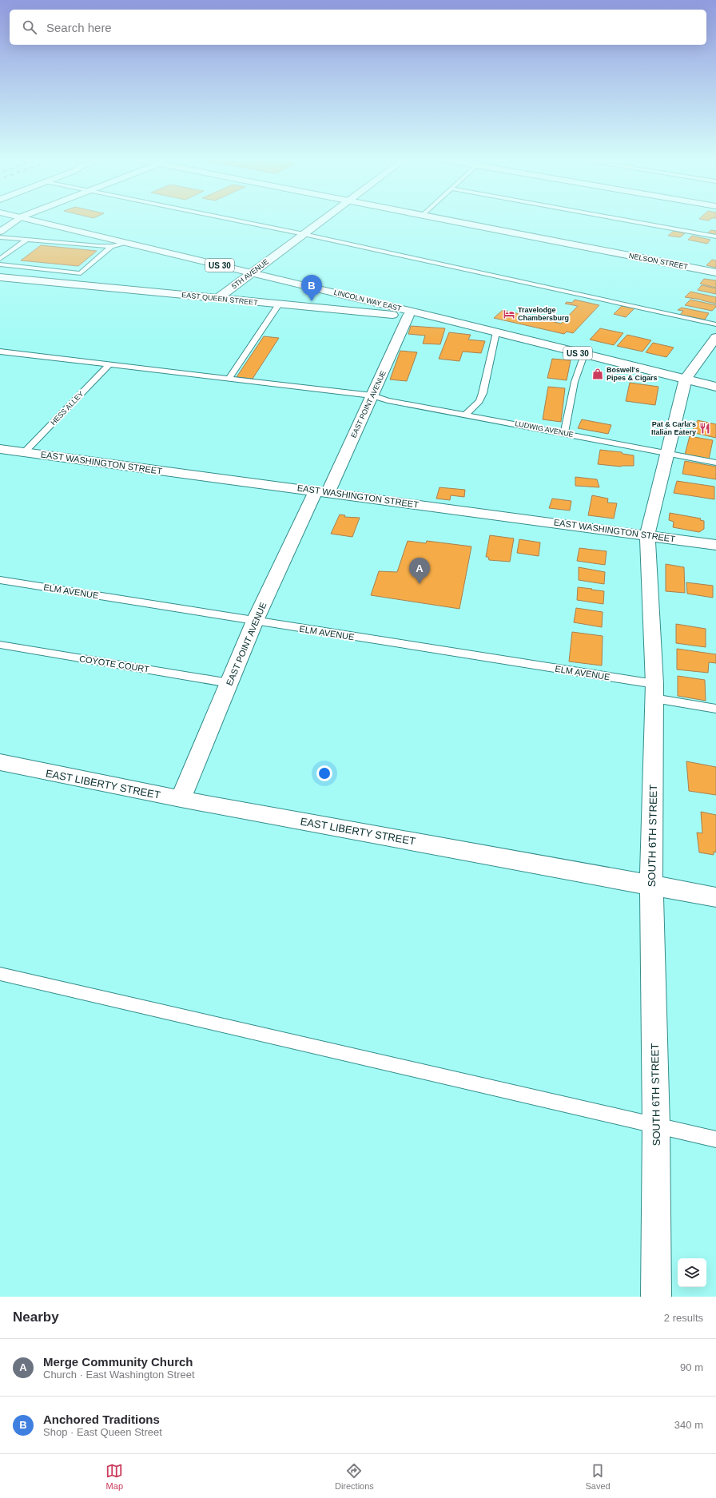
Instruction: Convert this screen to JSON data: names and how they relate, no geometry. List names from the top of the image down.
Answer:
{
  "streets": {
    "main road": [
      "NELSON STREET",
      "US 30",
      "5TH AVENUE",
      "EAST QUEEN STREET",
      "LINCOLN WAY EAST",
      "EAST POINT AVENUE",
      "EAST WASHINGTON STREET",
      "EAST LIBERTY STREET",
      "SOUTH 6TH STREET"
    ],
    "lane": [
      "HESS ALLEY",
      "LUDWIG AVENUE",
      "ELM AVENUE",
      "COYOTE COURT"
    ]
  },
  "crossings": [
    ["5TH AVENUE", "EAST QUEEN STREET"],
    ["5TH AVENUE", "LINCOLN WAY EAST"],
    ["EAST QUEEN STREET", "LINCOLN WAY EAST"],
    ["EAST QUEEN STREET", "EAST POINT AVENUE"],
    ["LINCOLN WAY EAST", "SOUTH 6TH STREET"],
    ["EAST POINT AVENUE", "LUDWIG AVENUE"],
    ["EAST POINT AVENUE", "EAST WASHINGTON STREET"],
    ["EAST POINT AVENUE", "ELM AVENUE"],
    ["EAST POINT AVENUE", "COYOTE COURT"],
    ["EAST POINT AVENUE", "EAST LIBERTY STREET"],
    ["HESS ALLEY", "EAST WASHINGTON STREET"],
    ["LUDWIG AVENUE", "SOUTH 6TH STREET"],
    ["EAST WASHINGTON STREET", "SOUTH 6TH STREET"],
    ["ELM AVENUE", "SOUTH 6TH STREET"],
    ["EAST LIBERTY STREET", "SOUTH 6TH STREET"]
  ],
  "places": {
    "hotel": ["Travelodge Chambersburg"],
    "shop": ["Boswell's Pipes & Cigars"],
    "restaurant": ["Pat & Carla's Italian Eatery"]
  },
  "page": {
    "search": "Search here",
    "pins": ["B", "A"],
    "heading": ["Nearby", "2 results"],
    "list": [
      {
        "mark": "A",
        "name": "Merge Community Church",
        "note": "Church · East Washington Street",
        "value": "90 m"
      },
      {
        "mark": "B",
        "name": "Anchored Traditions",
        "note": "Shop · East Queen Street",
        "value": "340 m"
      }
    ],
    "nav": ["Map", "Directions", "Saved"]
  }
}
